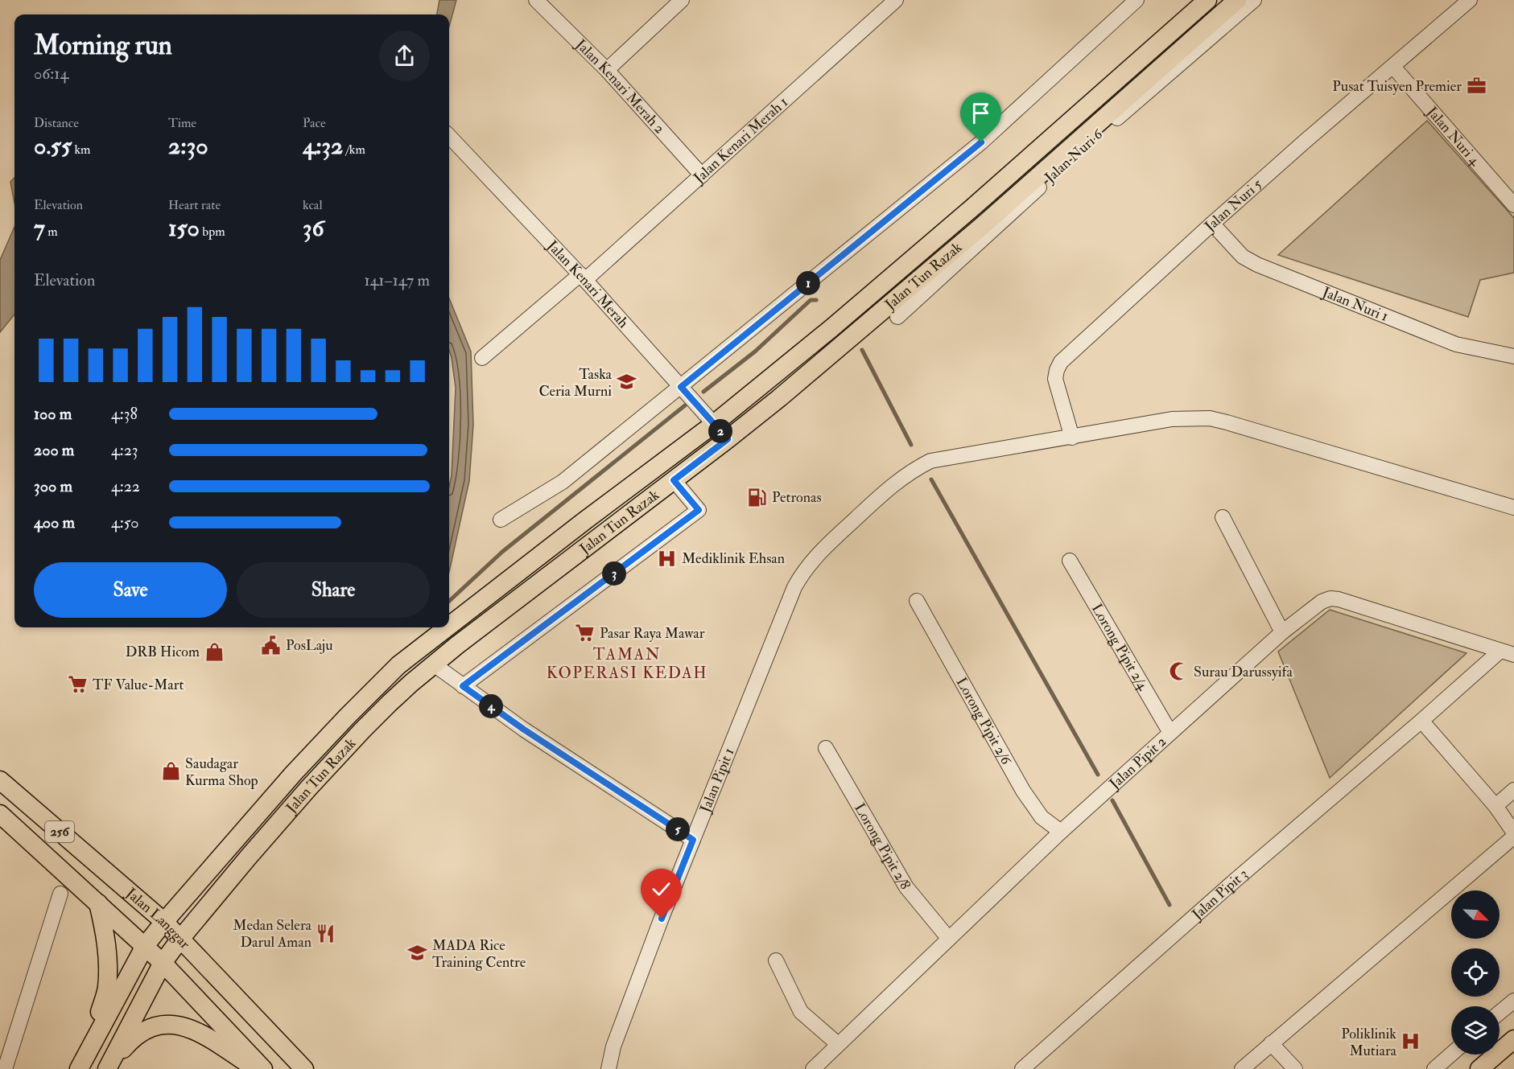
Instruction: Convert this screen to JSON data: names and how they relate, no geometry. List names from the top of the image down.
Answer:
{
  "streets": {
    "main road": ["Jalan Tun Razak", "256", "Jalan Langgar"],
    "street": [
      "Jalan Kenari Merah 2",
      "Jalan Nuri 4",
      "Jalan Kenari Merah 1",
      "Jalan Nuri 6",
      "Jalan Nuri 5",
      "Jalan Kenari Merah",
      "Jalan Nuri 1",
      "Lorong Pipit 2/4",
      "Lorong Pipit 2/6",
      "Jalan Pipit 2",
      "Jalan Pipit 1",
      "Lorong Pipit 2/8",
      "Jalan Pipit 3"
    ]
  },
  "crossings": [
    ["Jalan Kenari Merah 2", "Jalan Kenari Merah 1"],
    ["Jalan Nuri 4", "Jalan Nuri 5"],
    ["Jalan Kenari Merah 1", "Jalan Kenari Merah"],
    ["Jalan Nuri 6", "Jalan Tun Razak"],
    ["Jalan Nuri 5", "Jalan Nuri 1"],
    ["Jalan Nuri 5", "Jalan Pipit 1"],
    ["Jalan Tun Razak", "Jalan Kenari Merah"],
    ["Jalan Tun Razak", "Jalan Langgar"],
    ["Lorong Pipit 2/4", "Jalan Pipit 2"],
    ["Lorong Pipit 2/6", "Jalan Pipit 2"],
    ["Jalan Pipit 2", "Lorong Pipit 2/8"],
    ["Jalan Pipit 2", "Jalan Pipit 3"]
  ],
  "districts": ["TAMAN KOPERASI KEDAH"],
  "places": {
    "office": ["Pusat Tuisyen Premier"],
    "school or university": ["Taska Ceria Murni", "MADA Rice Training Centre"],
    "fuel station": ["Petronas"],
    "hospital": ["Mediklinik Ehsan", "Poliklinik Mutiara"],
    "supermarket": ["Pasar Raya Mawar", "TF Value-Mart"],
    "public building": ["PosLaju"],
    "shop": ["DRB Hicom", "Saudagar Kurma Shop"],
    "mosque": ["Surau Darussyifa"],
    "restaurant": ["Medan Selera Darul Aman"]
  },
  "north": "bottom right",
  "page": {
    "heading": ["Morning run", "06:14"],
    "stats": [
      ["Distance", "0.55 km"],
      ["Time", "2:30"],
      ["Pace", "4:32 /km"],
      ["Elevation", "7 m"],
      ["Heart rate", "150 bpm"],
      ["kcal", "36"]
    ],
    "chart": ["Elevation", "141–147 m"],
    "pins": [
      "1",
      "2",
      "3",
      "4",
      "5"
    ],
    "list": [
      {
        "name": "100 m",
        "note": "4:38"
      },
      {
        "name": "200 m",
        "note": "4:23"
      },
      {
        "name": "300 m",
        "note": "4:22"
      },
      {
        "name": "400 m",
        "note": "4:50"
      }
    ],
    "buttons": ["Save", "Share"]
  }
}
